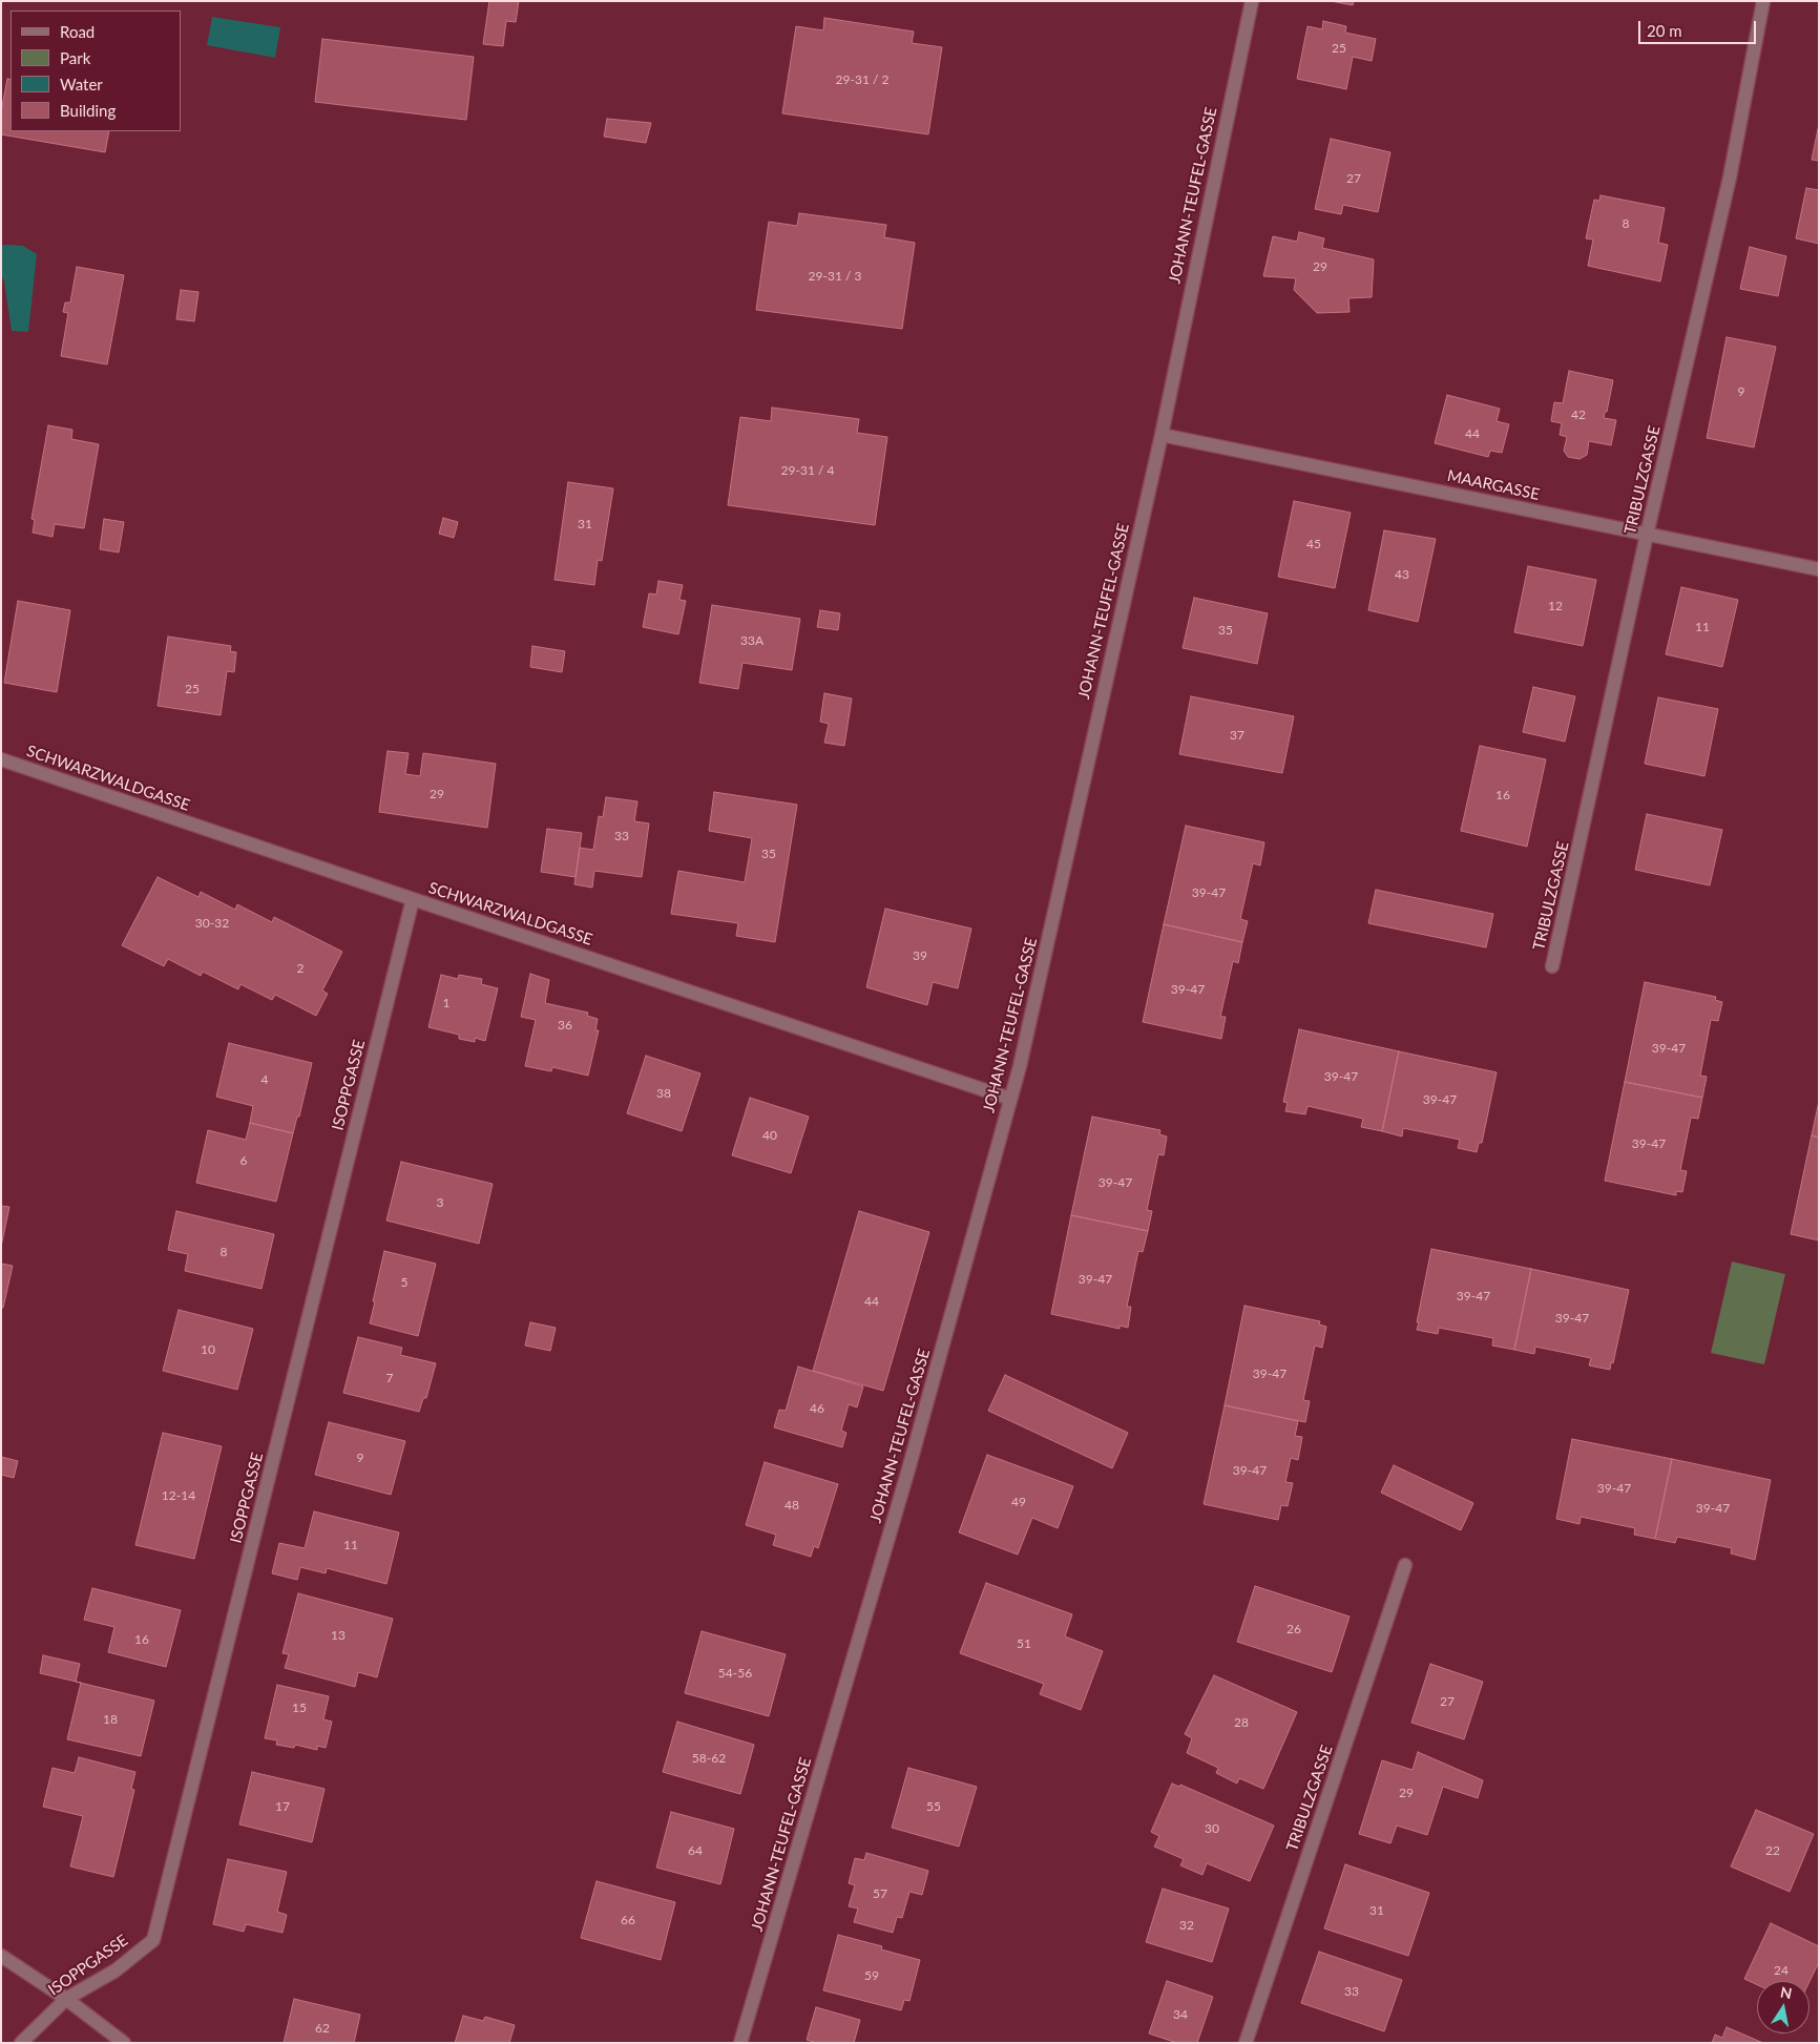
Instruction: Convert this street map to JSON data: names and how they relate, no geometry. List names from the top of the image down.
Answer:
{
  "streets": {
    "street": [
      "JOHANN-TEUFEL-GASSE",
      "TRIBULZGASSE",
      "MAARGASSE",
      "SCHWARZWALDGASSE",
      "ISOPPGASSE"
    ]
  },
  "crossings": [
    ["JOHANN-TEUFEL-GASSE", "MAARGASSE"],
    ["JOHANN-TEUFEL-GASSE", "SCHWARZWALDGASSE"],
    ["TRIBULZGASSE", "MAARGASSE"],
    ["SCHWARZWALDGASSE", "ISOPPGASSE"]
  ],
  "house_numbers": [
    "25",
    "29-31 / 2",
    "27",
    "8",
    "29",
    "29-31 / 3",
    "9",
    "42",
    "44",
    "29-31 / 4",
    "31",
    "45",
    "43",
    "12",
    "11",
    "35",
    "33A",
    "25",
    "37",
    "29",
    "16",
    "33",
    "35",
    "39-47",
    "30-32",
    "39",
    "2",
    "39-47",
    "1",
    "36",
    "39-47",
    "39-47",
    "4",
    "38",
    "39-47",
    "40",
    "39-47",
    "6",
    "39-47",
    "3",
    "8",
    "39-47",
    "5",
    "39-47",
    "44",
    "39-47",
    "10",
    "39-47",
    "7",
    "46",
    "9",
    "39-47",
    "39-47",
    "12-14",
    "49",
    "48",
    "39-47",
    "11",
    "26",
    "13",
    "16",
    "51",
    "54-56",
    "27",
    "15",
    "18",
    "28",
    "58-62",
    "29",
    "17",
    "55",
    "30",
    "64",
    "22",
    "57",
    "31",
    "66",
    "32",
    "24",
    "59",
    "33",
    "34",
    "62"
  ],
  "legend": [
    "Road",
    "Park",
    "Water",
    "Building"
  ],
  "scale_bar": "20 m",
  "north": "top"
}
